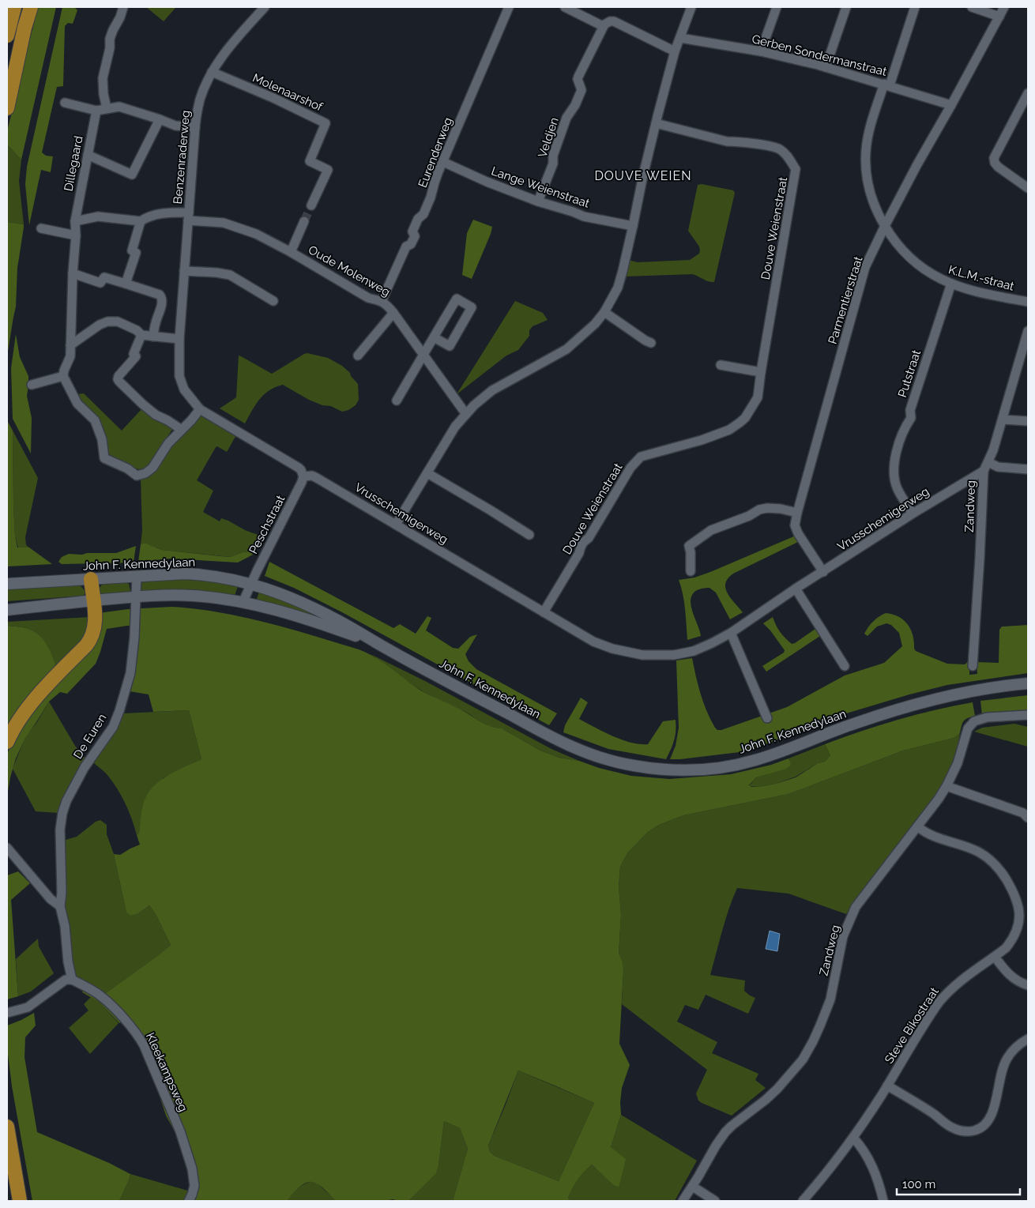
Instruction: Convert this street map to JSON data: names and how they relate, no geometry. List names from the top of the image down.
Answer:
{
  "streets": {
    "street": [
      "Gerben Sondermanstraat",
      "Molenaarshof",
      "Veldjen",
      "Eurenderweg",
      "Benzenraderweg",
      "Dillegaard",
      "Lange Weienstraat",
      "Douve Weienstraat",
      "Oude Molenweg",
      "K.L.M.-straat",
      "Parmentierstraat",
      "Putstraat",
      "Zandweg",
      "Vrusschemigerweg",
      "Peschstraat",
      "John F. Kennedylaan",
      "De Euren",
      "Steve Bikostraat",
      "Kleekampsweg"
    ]
  },
  "crossings": [
    ["Gerben Sondermanstraat", "K.L.M.-straat"],
    ["Gerben Sondermanstraat", "Parmentierstraat"],
    ["Molenaarshof", "Benzenraderweg"],
    ["Veldjen", "Lange Weienstraat"],
    ["Eurenderweg", "Lange Weienstraat"],
    ["Eurenderweg", "Oude Molenweg"],
    ["Benzenraderweg", "Oude Molenweg"],
    ["Douve Weienstraat", "Vrusschemigerweg"],
    ["K.L.M.-straat", "Parmentierstraat"],
    ["K.L.M.-straat", "Putstraat"],
    ["Parmentierstraat", "Vrusschemigerweg"],
    ["Putstraat", "Vrusschemigerweg"],
    ["Zandweg", "Vrusschemigerweg"],
    ["Zandweg", "Steve Bikostraat"],
    ["Vrusschemigerweg", "Peschstraat"],
    ["Peschstraat", "John F. Kennedylaan"],
    ["John F. Kennedylaan", "De Euren"],
    ["De Euren", "Kleekampsweg"]
  ],
  "districts": ["DOUVE WEIEN"],
  "scale_bar": "100 m"
}
